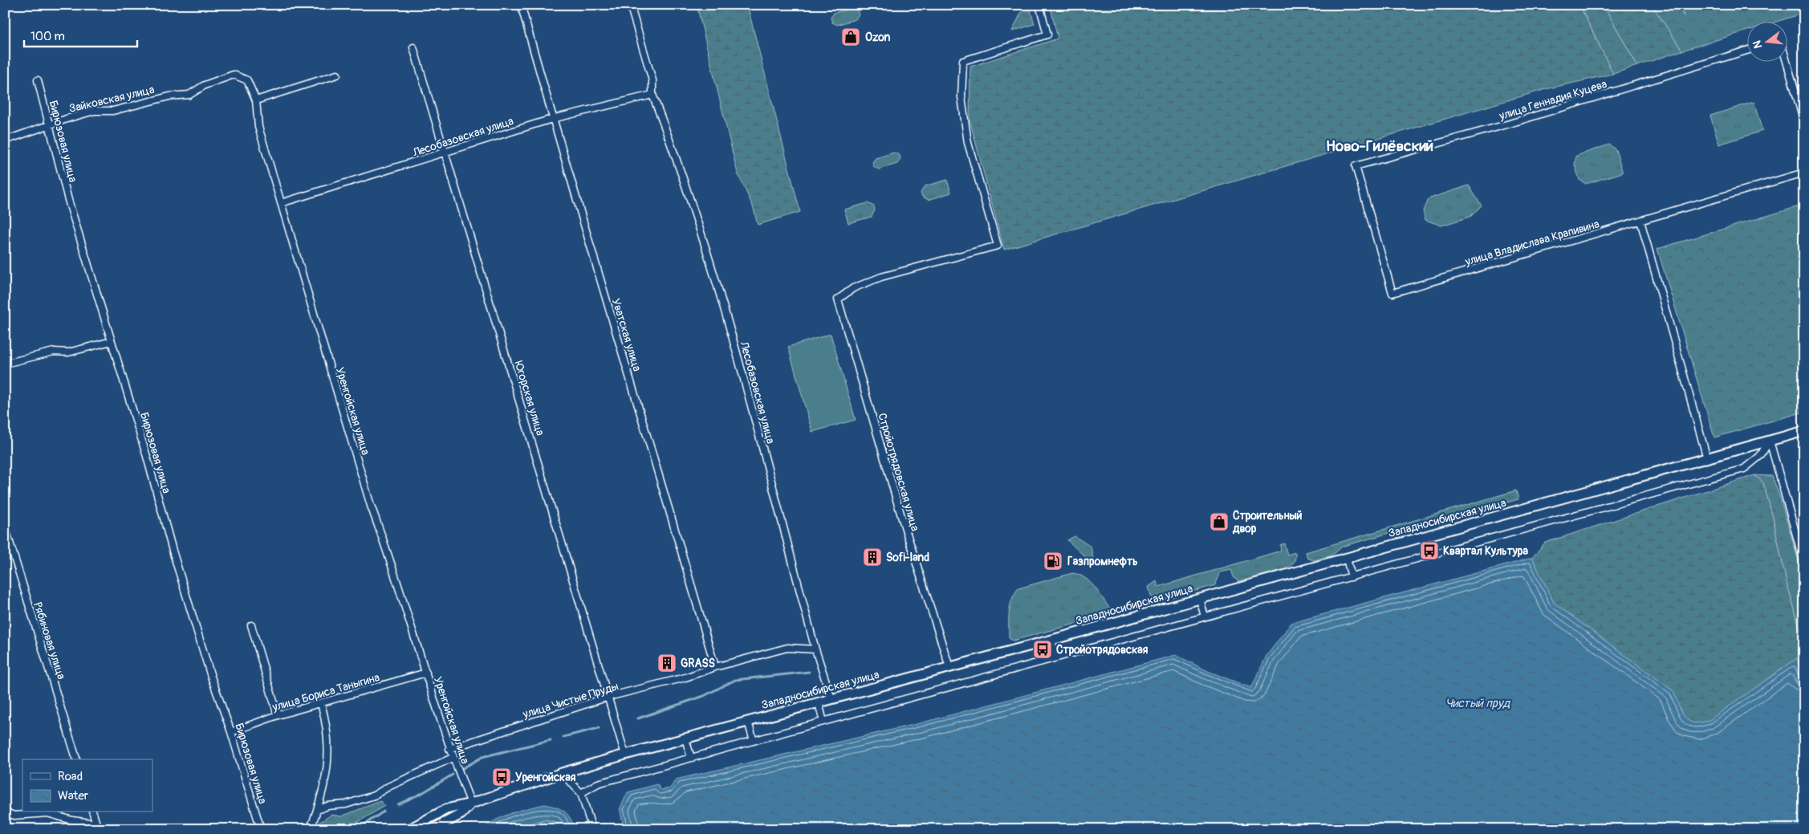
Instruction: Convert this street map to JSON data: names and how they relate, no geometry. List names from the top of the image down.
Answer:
{
  "streets": {
    "main road": ["Западносибирская улица"],
    "street": [
      "Зайковская улица",
      "улица Геннадия Куцева",
      "Лесобазовская улица",
      "Бирюзовая улица",
      "улица Владислава Крапивина",
      "Уватская улица",
      "Югорская улица",
      "Уренгойская улица",
      "Стройотрядовская улица",
      "Рябиновая улица",
      "улица Бориса Таныгина",
      "улица Чистые Пруды"
    ]
  },
  "crossings": [
    ["Зайковская улица", "Бирюзовая улица"],
    ["Зайковская улица", "Уренгойская улица"],
    ["улица Геннадия Куцева", "улица Владислава Крапивина"],
    ["Лесобазовская улица", "Уватская улица"],
    ["Лесобазовская улица", "Югорская улица"],
    ["Лесобазовская улица", "Уренгойская улица"],
    ["Лесобазовская улица", "Западносибирская улица"],
    ["Лесобазовская улица", "улица Чистые Пруды"],
    ["Бирюзовая улица", "улица Бориса Таныгина"],
    ["Уватская улица", "улица Чистые Пруды"],
    ["Югорская улица", "Западносибирская улица"],
    ["Югорская улица", "улица Чистые Пруды"],
    ["Уренгойская улица", "Западносибирская улица"],
    ["Уренгойская улица", "улица Бориса Таныгина"],
    ["Уренгойская улица", "улица Чистые Пруды"],
    ["Стройотрядовская улица", "Западносибирская улица"]
  ],
  "districts": ["Ново-Гилёвский"],
  "water": ["Чистый пруд"],
  "places": {
    "shop": ["Ozon", "Строительный двор"],
    "bus stop": ["Квартал Культура", "Стройотрядовская", "Уренгойская"],
    "building": ["Sofi-land", "GRASS"],
    "fuel station": ["Газпромнефть"]
  },
  "legend": ["Road", "Water"],
  "scale_bar": "100 m",
  "north": "left"
}
